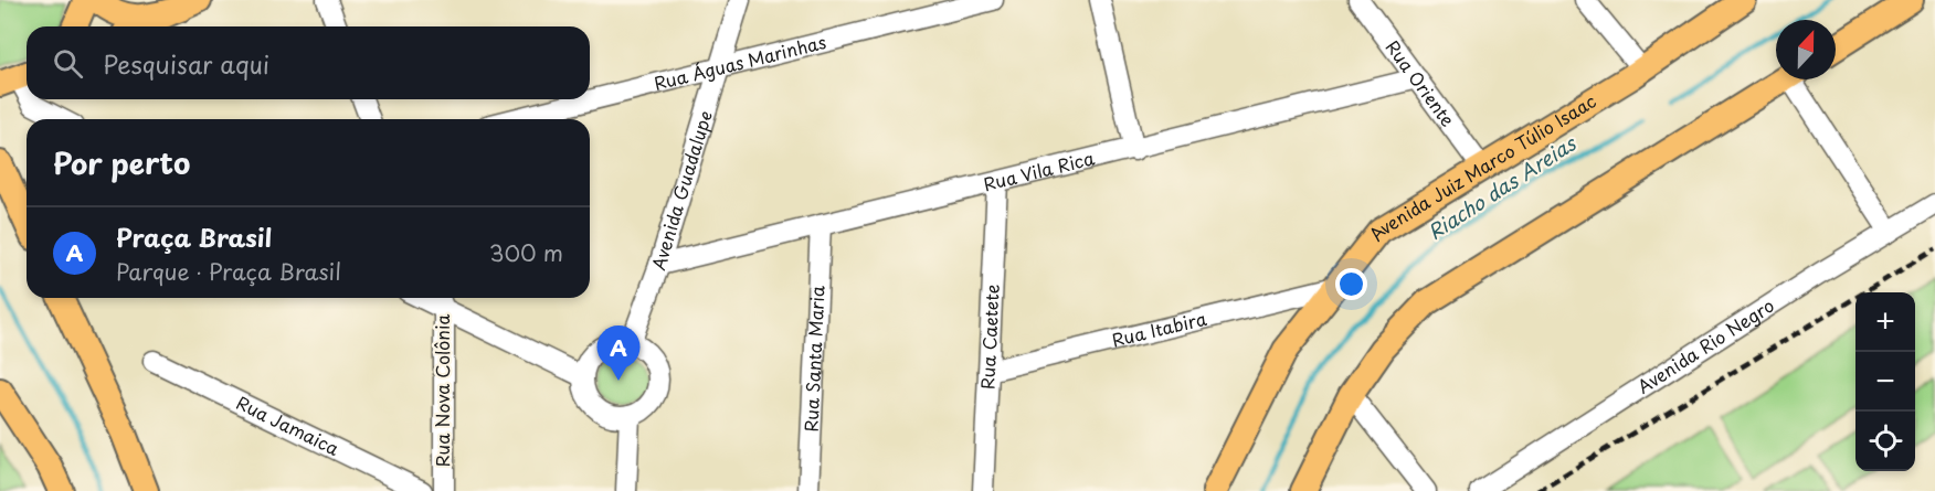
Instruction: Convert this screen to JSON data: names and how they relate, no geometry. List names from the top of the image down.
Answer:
{
  "streets": {
    "main road": ["Avenida Juiz Marco Túlio Isaac"],
    "street": [
      "Rua Águas Marinhas",
      "Rua Oriente",
      "Rua Vila Rica",
      "Avenida Guadalupe",
      "Rua Itabira",
      "Rua Caetete",
      "Avenida Rio Negro",
      "Rua Santa Maria",
      "Rua Nova Colônia",
      "Rua Jamaica"
    ]
  },
  "crossings": [
    ["Rua Águas Marinhas", "Avenida Guadalupe"],
    ["Rua Oriente", "Avenida Juiz Marco Túlio Isaac"],
    ["Rua Oriente", "Rua Vila Rica"],
    ["Avenida Juiz Marco Túlio Isaac", "Rua Itabira"],
    ["Rua Vila Rica", "Avenida Guadalupe"],
    ["Rua Vila Rica", "Rua Caetete"],
    ["Rua Vila Rica", "Rua Santa Maria"],
    ["Rua Itabira", "Rua Caetete"]
  ],
  "water": ["Riacho das Areias"],
  "north": "top",
  "page": {
    "search": "Pesquisar aqui",
    "heading": "Por perto",
    "list": [
      {
        "mark": "A",
        "name": "Praça Brasil",
        "note": "Parque · Praça Brasil",
        "value": "300 m"
      }
    ],
    "map_buttons": ["+", "−"],
    "pins": "A"
  }
}
